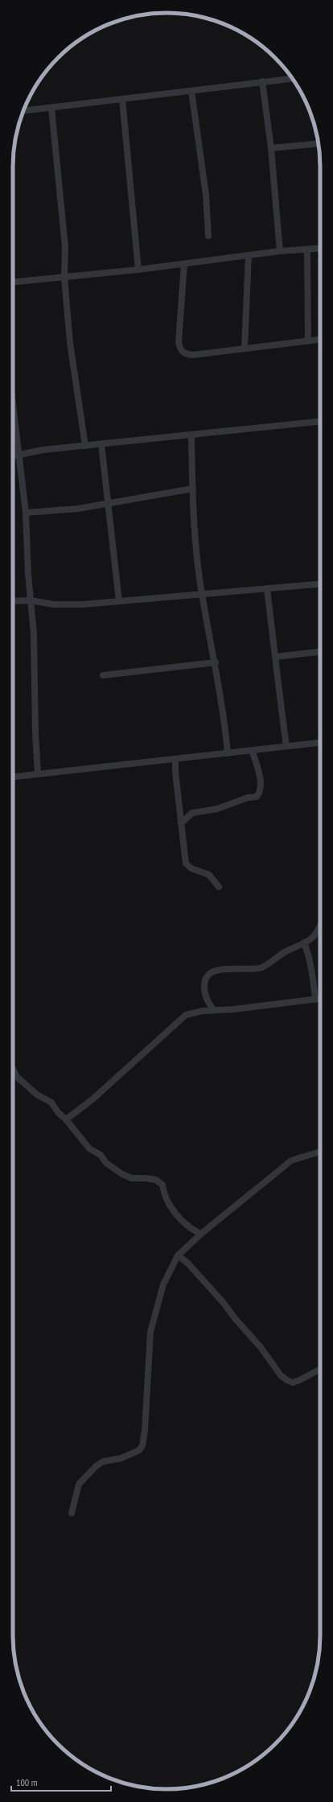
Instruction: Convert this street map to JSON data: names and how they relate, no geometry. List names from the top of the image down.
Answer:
{
  "scale_bar": "100 m"
}
